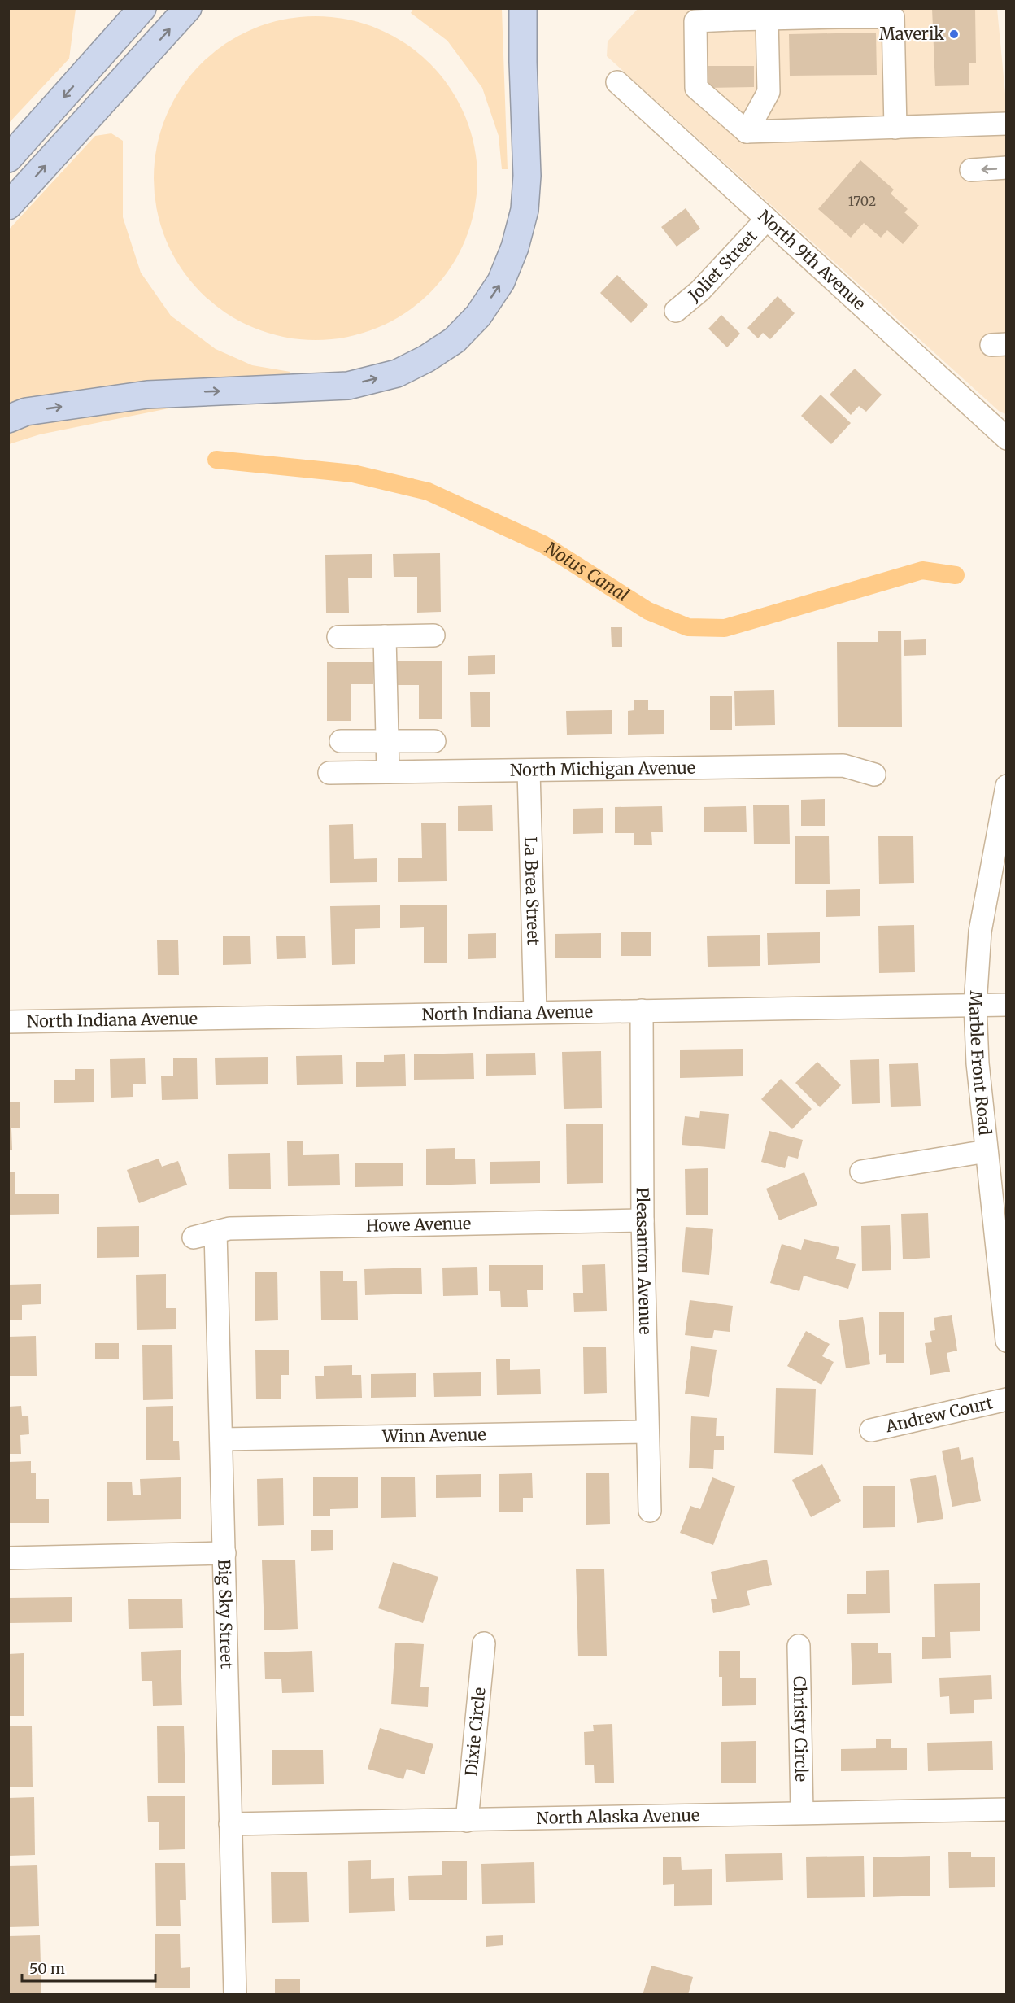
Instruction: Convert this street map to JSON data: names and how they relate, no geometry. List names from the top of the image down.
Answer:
{
  "streets": {
    "street": [
      "North 9th Avenue",
      "Joliet Street",
      "North Michigan Avenue",
      "La Brea Street",
      "North Indiana Avenue",
      "Marble Front Road",
      "Howe Avenue",
      "Pleasanton Avenue",
      "Andrew Court",
      "Winn Avenue",
      "Big Sky Street",
      "Christy Circle",
      "Dixie Circle",
      "North Alaska Avenue"
    ]
  },
  "crossings": [
    ["North 9th Avenue", "Joliet Street"],
    ["North Michigan Avenue", "La Brea Street"],
    ["La Brea Street", "North Indiana Avenue"],
    ["North Indiana Avenue", "Marble Front Road"],
    ["North Indiana Avenue", "Pleasanton Avenue"],
    ["Howe Avenue", "Pleasanton Avenue"],
    ["Howe Avenue", "Big Sky Street"],
    ["Pleasanton Avenue", "Winn Avenue"],
    ["Winn Avenue", "Big Sky Street"],
    ["Big Sky Street", "North Alaska Avenue"],
    ["Christy Circle", "North Alaska Avenue"],
    ["Dixie Circle", "North Alaska Avenue"]
  ],
  "water": ["Notus Canal"],
  "places": ["Maverik"],
  "house_numbers": ["1702"],
  "scale_bar": "50 m"
}
